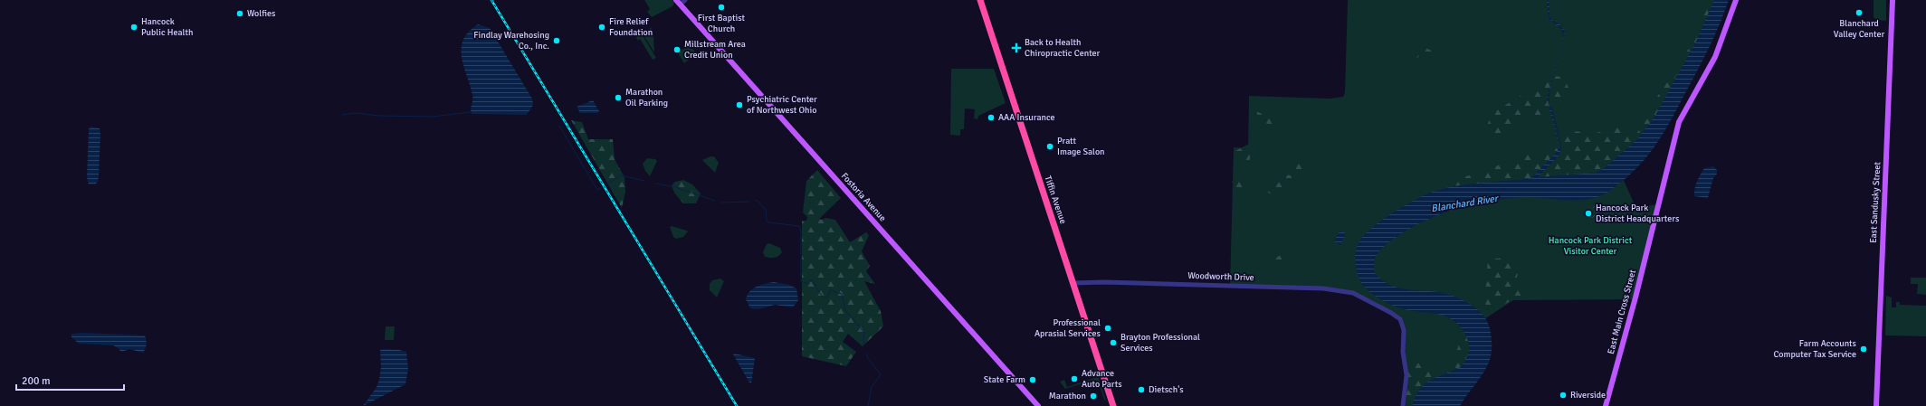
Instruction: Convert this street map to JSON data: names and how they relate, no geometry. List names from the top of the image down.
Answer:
{
  "streets": {
    "highway": ["Tiffin Avenue"],
    "main road": ["Fostoria Avenue", "East Sandusky Street", "East Main Cross Street"],
    "street": ["Woodworth Drive"]
  },
  "crossings": [
    ["Tiffin Avenue", "Woodworth Drive"]
  ],
  "water": ["Blanchard River"],
  "parks": ["Hancock Park District Visitor Center"],
  "places": {
    "other": [
      "First Baptist Church",
      "Blanchard Valley Center",
      "Wolfies",
      "Hancock Public Health",
      "Fire Relief Foundation",
      "Findlay Warehosing Co., Inc.",
      "Millstream Area Credit Union",
      "Marathon Oil Parking",
      "Psychiatric Center of Northwest Ohio",
      "AAA Insurance",
      "Pratt Image Salon",
      "Hancock Park District Headquarters",
      "Professional Aprasial Services",
      "Brayton Professional Services",
      "Farm Accounts Computer Tax Service",
      "Advance Auto Parts",
      "State Farm",
      "Dietsch's",
      "Riverside",
      "Marathon"
    ],
    "health": ["Back to Health Chiropractic Center"]
  },
  "scale_bar": "200 m"
}
